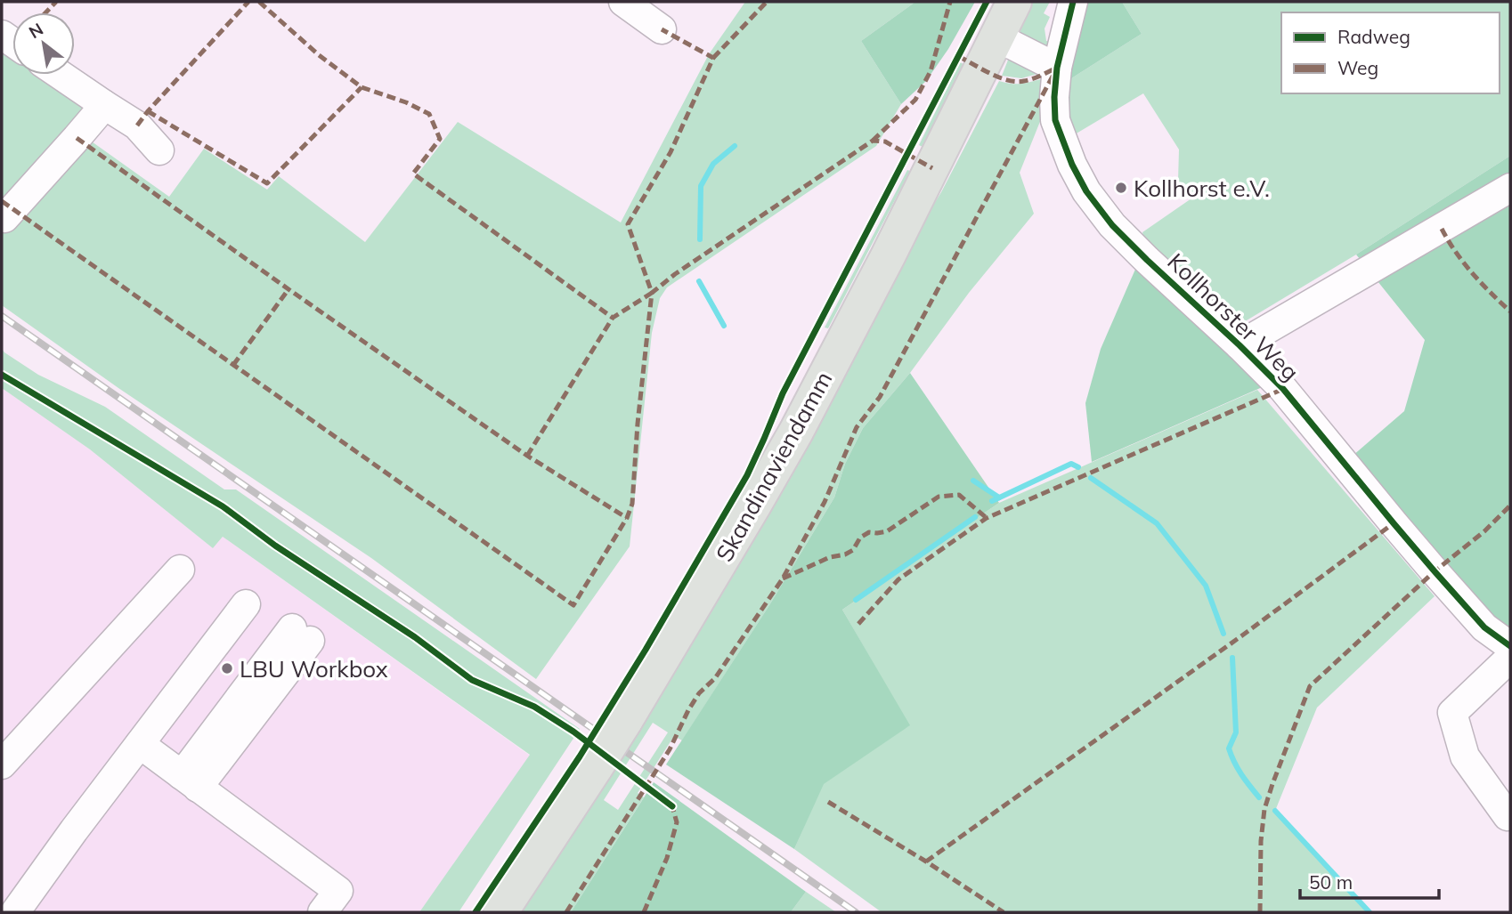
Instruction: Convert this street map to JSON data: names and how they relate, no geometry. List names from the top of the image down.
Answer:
{
  "streets": {
    "main road": ["Skandinaviendamm"],
    "street": ["Kollhorster Weg"]
  },
  "places": ["Kollhorst e.V.", "LBU Workbox"],
  "legend": ["Radweg", "Weg"],
  "scale_bar": "50 m",
  "north": "top left"
}
